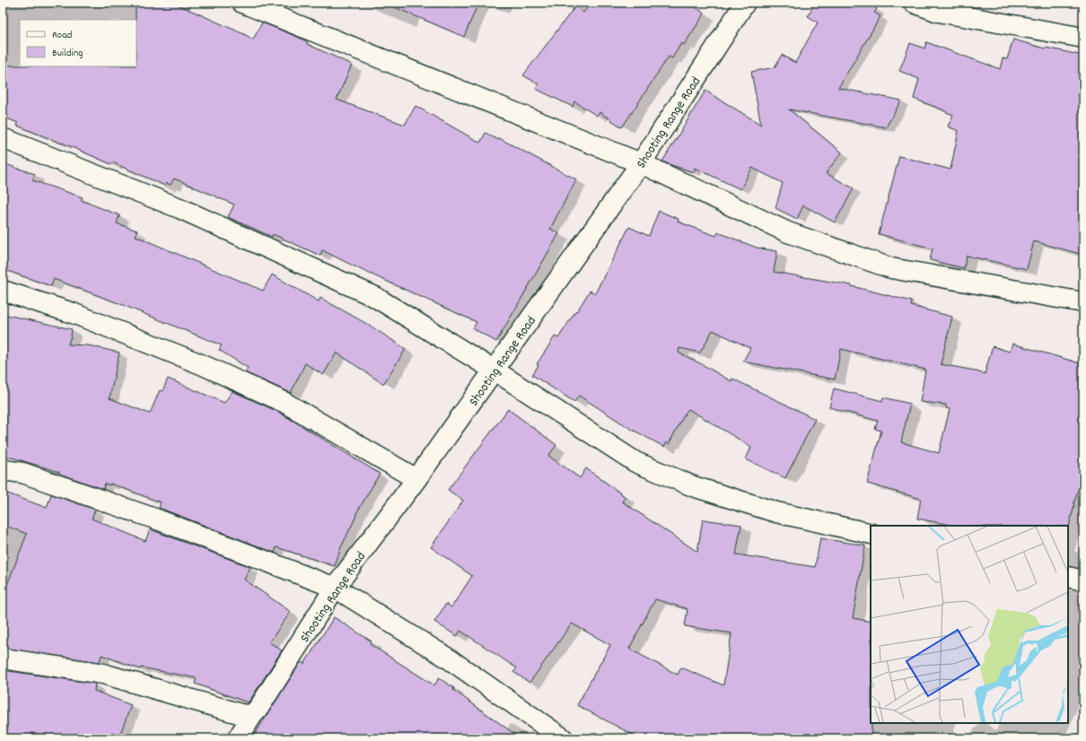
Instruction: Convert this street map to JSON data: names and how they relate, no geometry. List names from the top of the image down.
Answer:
{
  "streets": {
    "street": ["Shooting Range Road"]
  },
  "legend": ["Road", "Building"]
}
